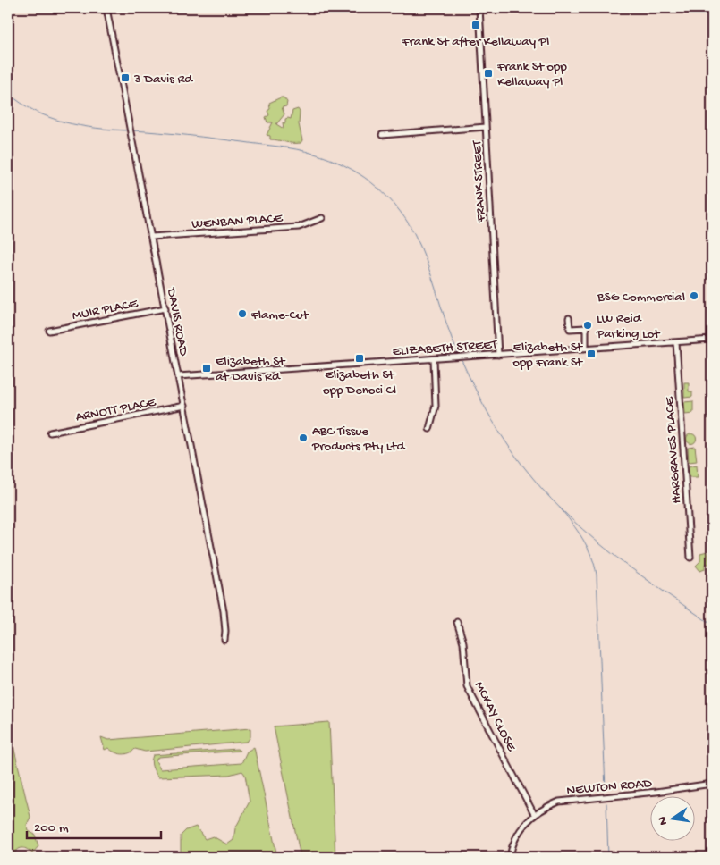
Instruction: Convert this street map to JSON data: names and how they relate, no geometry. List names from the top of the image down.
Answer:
{
  "streets": {
    "street": [
      "FRANK STREET",
      "WENBAN PLACE",
      "MUIR PLACE",
      "DAVIS ROAD",
      "ELIZABETH STREET",
      "ARNOTT PLACE",
      "HARGRAVES PLACE",
      "MCKAY CLOSE",
      "NEWTON ROAD"
    ]
  },
  "crossings": [
    ["FRANK STREET", "ELIZABETH STREET"],
    ["WENBAN PLACE", "DAVIS ROAD"],
    ["MUIR PLACE", "DAVIS ROAD"],
    ["DAVIS ROAD", "ELIZABETH STREET"],
    ["DAVIS ROAD", "ARNOTT PLACE"],
    ["ELIZABETH STREET", "HARGRAVES PLACE"],
    ["MCKAY CLOSE", "NEWTON ROAD"]
  ],
  "places": {
    "transit": [
      "Frank St after Kellaway Pl",
      "Frank St opp Kellaway Pl",
      "3 Davis Rd",
      "Elizabeth St opp Frank St",
      "Elizabeth St opp Denoci Cl",
      "Elizabeth St at Davis Rd"
    ],
    "other": [
      "BSG Commercial",
      "Flame-Cut",
      "LW Reid Parking Lot",
      "ABC Tissue Products Pty Ltd"
    ]
  },
  "scale_bar": "200 m",
  "north": "left"
}
